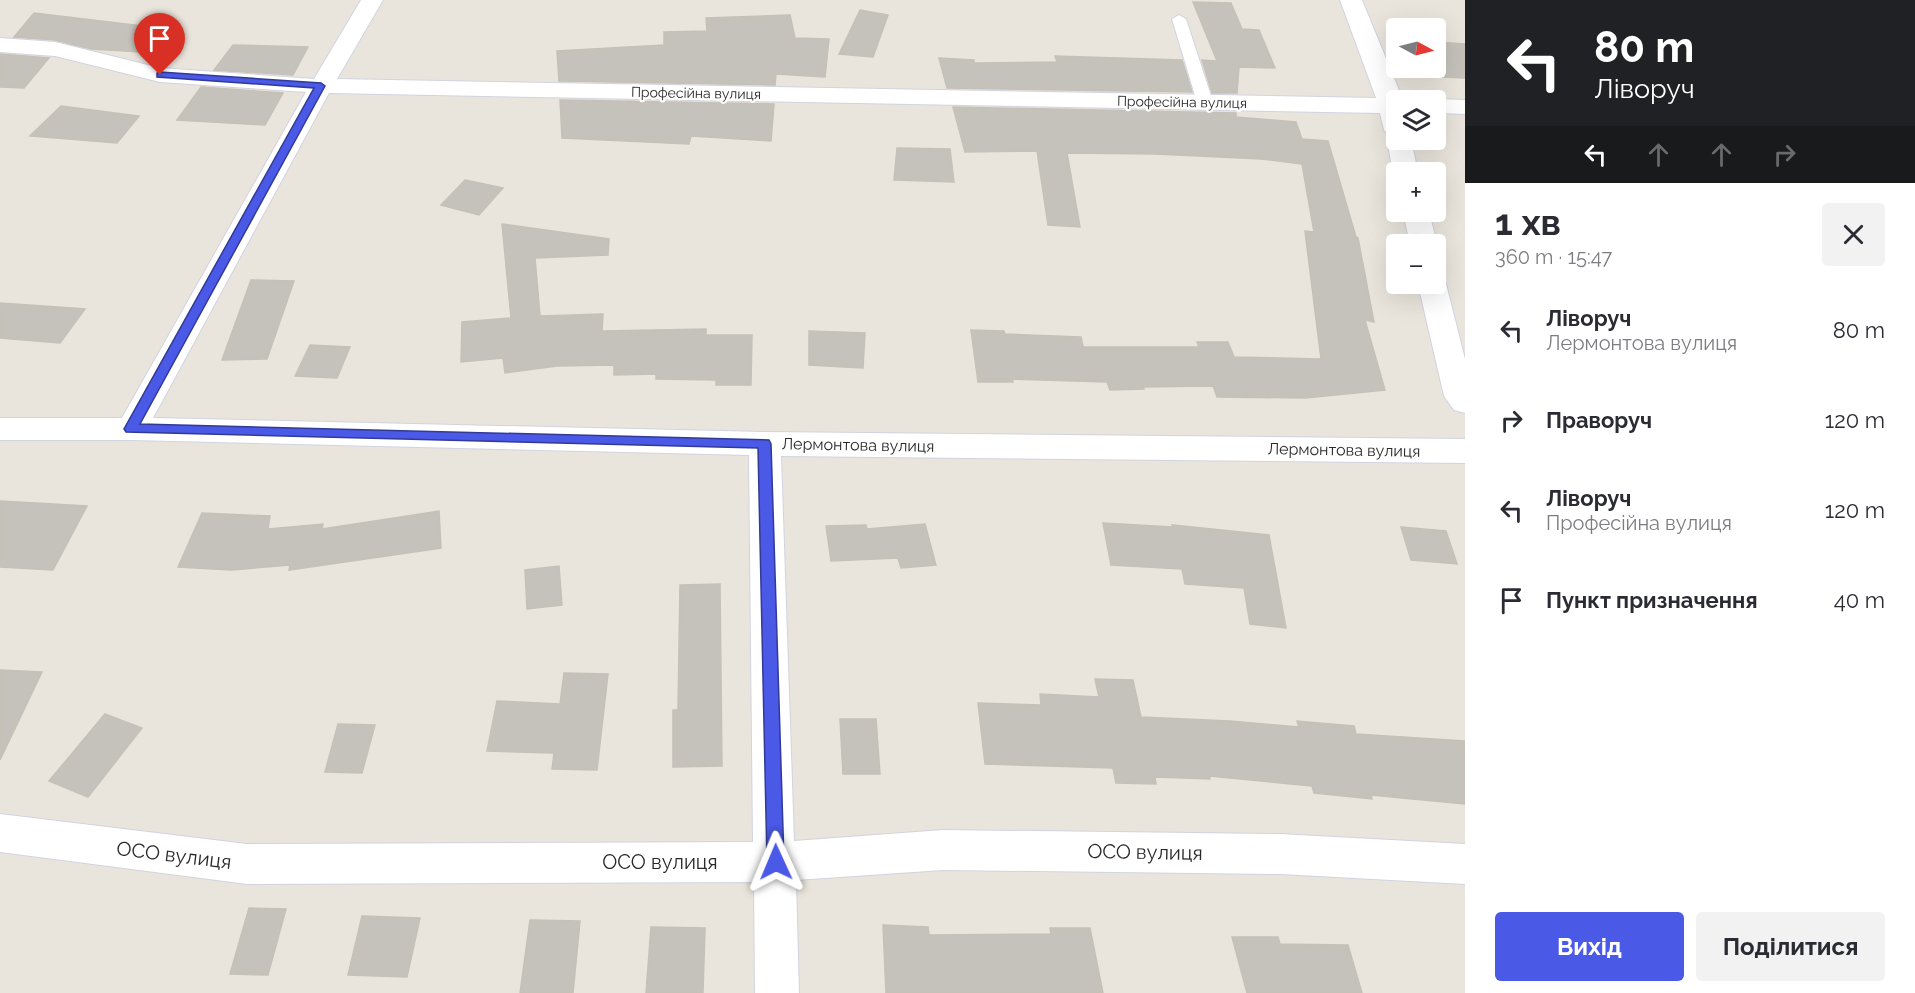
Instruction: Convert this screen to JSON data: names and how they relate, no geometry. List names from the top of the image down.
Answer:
{
  "streets": {
    "street": ["Професійна вулиця", "Лермонтова вулиця", "ОСО вулиця"]
  },
  "north": "right",
  "page": {
    "turn": ["80 m", "Ліворуч"],
    "map_buttons": ["+", "−"],
    "heading": ["1 хв", "360 m · 15:47"],
    "list": [
      {
        "name": "Ліворуч",
        "note": "Лермонтова вулиця",
        "value": "80 m"
      },
      {
        "name": "Праворуч",
        "value": "120 m"
      },
      {
        "name": "Ліворуч",
        "note": "Професійна вулиця",
        "value": "120 m"
      },
      {
        "name": "Пункт призначення",
        "value": "40 m"
      }
    ],
    "buttons": ["Вихід", "Поділитися"]
  }
}
